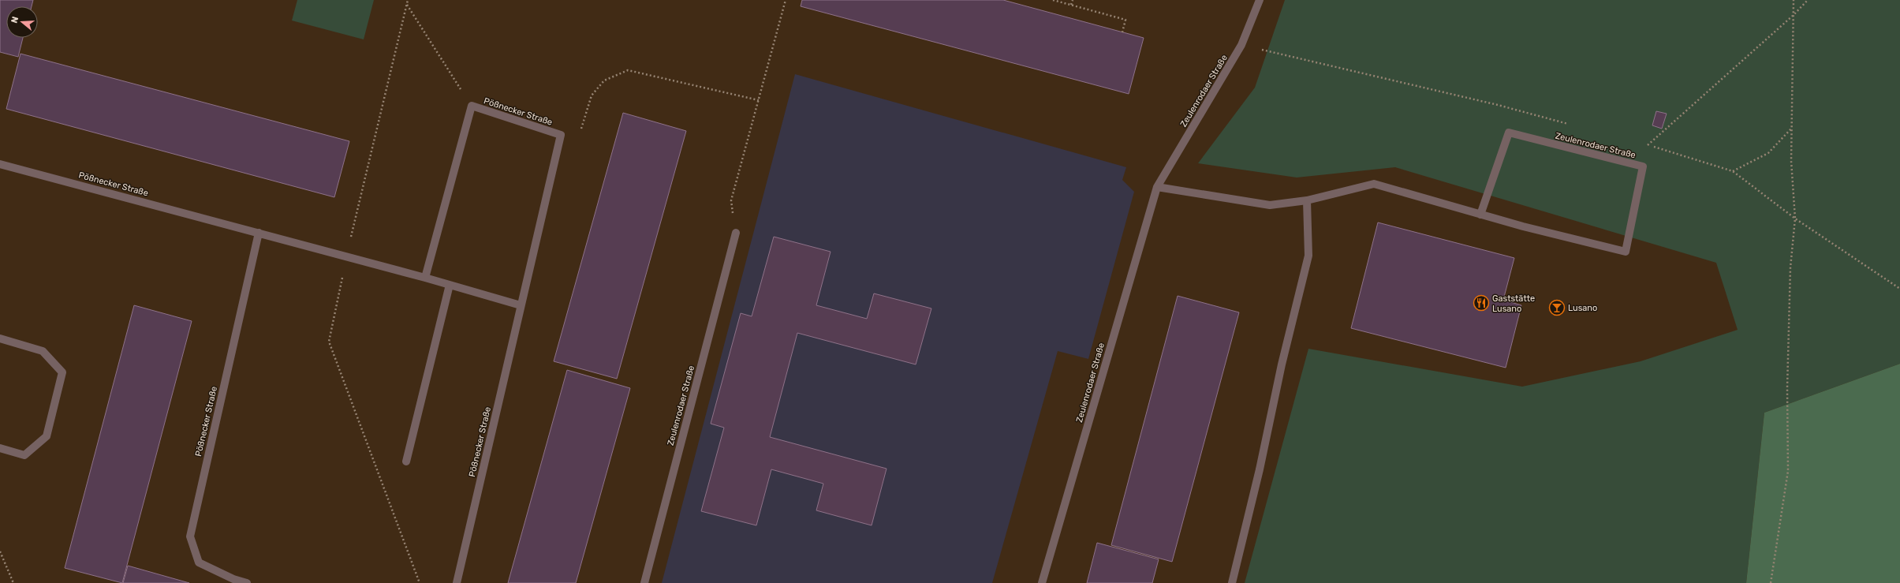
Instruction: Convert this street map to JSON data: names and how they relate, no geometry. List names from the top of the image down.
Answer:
{
  "streets": {
    "street": ["Zeulenrodaer Straße", "Pößnecker Straße"]
  },
  "places": {
    "restaurant": ["Gaststätte Lusano"],
    "bar": ["Lusano"]
  },
  "north": "left"
}
